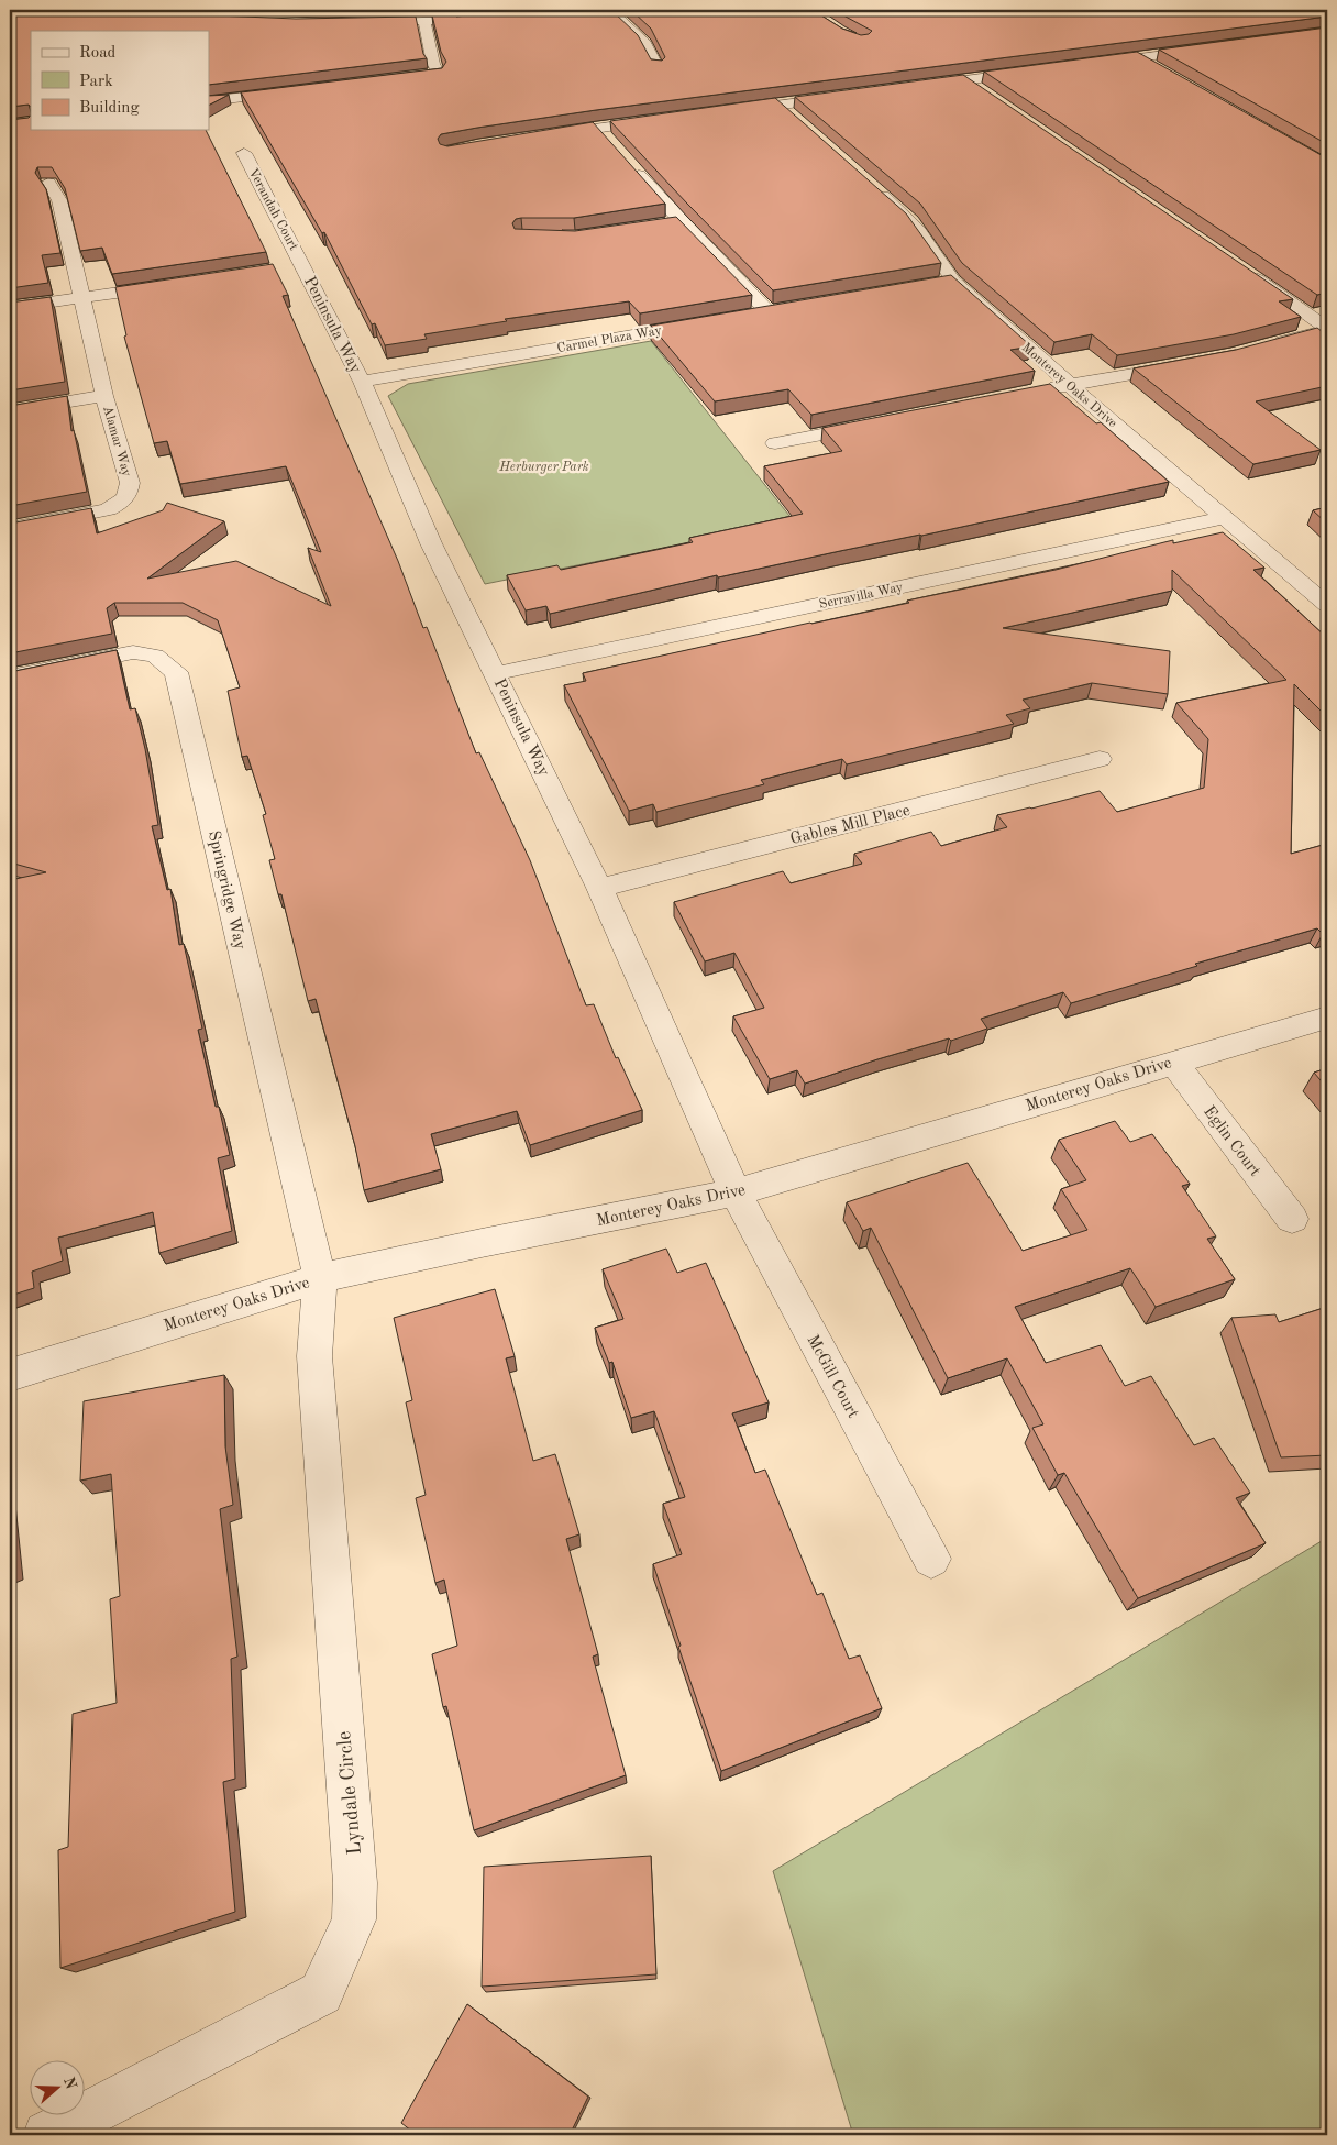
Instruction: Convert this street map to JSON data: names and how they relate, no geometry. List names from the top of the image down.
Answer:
{
  "streets": {
    "street": [
      "Verandah Court",
      "Peninsula Way",
      "Carmel Plaza Way",
      "Monterey Oaks Drive",
      "Alamar Way",
      "Serravilla Way",
      "Gables Mill Place",
      "Springridge Way",
      "Eglin Court",
      "McGill Court",
      "Lyndale Circle"
    ]
  },
  "crossings": [
    ["Verandah Court", "Peninsula Way"],
    ["Peninsula Way", "Carmel Plaza Way"],
    ["Peninsula Way", "Monterey Oaks Drive"],
    ["Peninsula Way", "Serravilla Way"],
    ["Peninsula Way", "Gables Mill Place"],
    ["Peninsula Way", "McGill Court"],
    ["Monterey Oaks Drive", "Serravilla Way"],
    ["Monterey Oaks Drive", "Springridge Way"],
    ["Monterey Oaks Drive", "Eglin Court"],
    ["Monterey Oaks Drive", "McGill Court"],
    ["Monterey Oaks Drive", "Lyndale Circle"],
    ["Springridge Way", "Lyndale Circle"]
  ],
  "parks": ["Herburger Park"],
  "legend": ["Road", "Park", "Building"],
  "north": "right"
}
